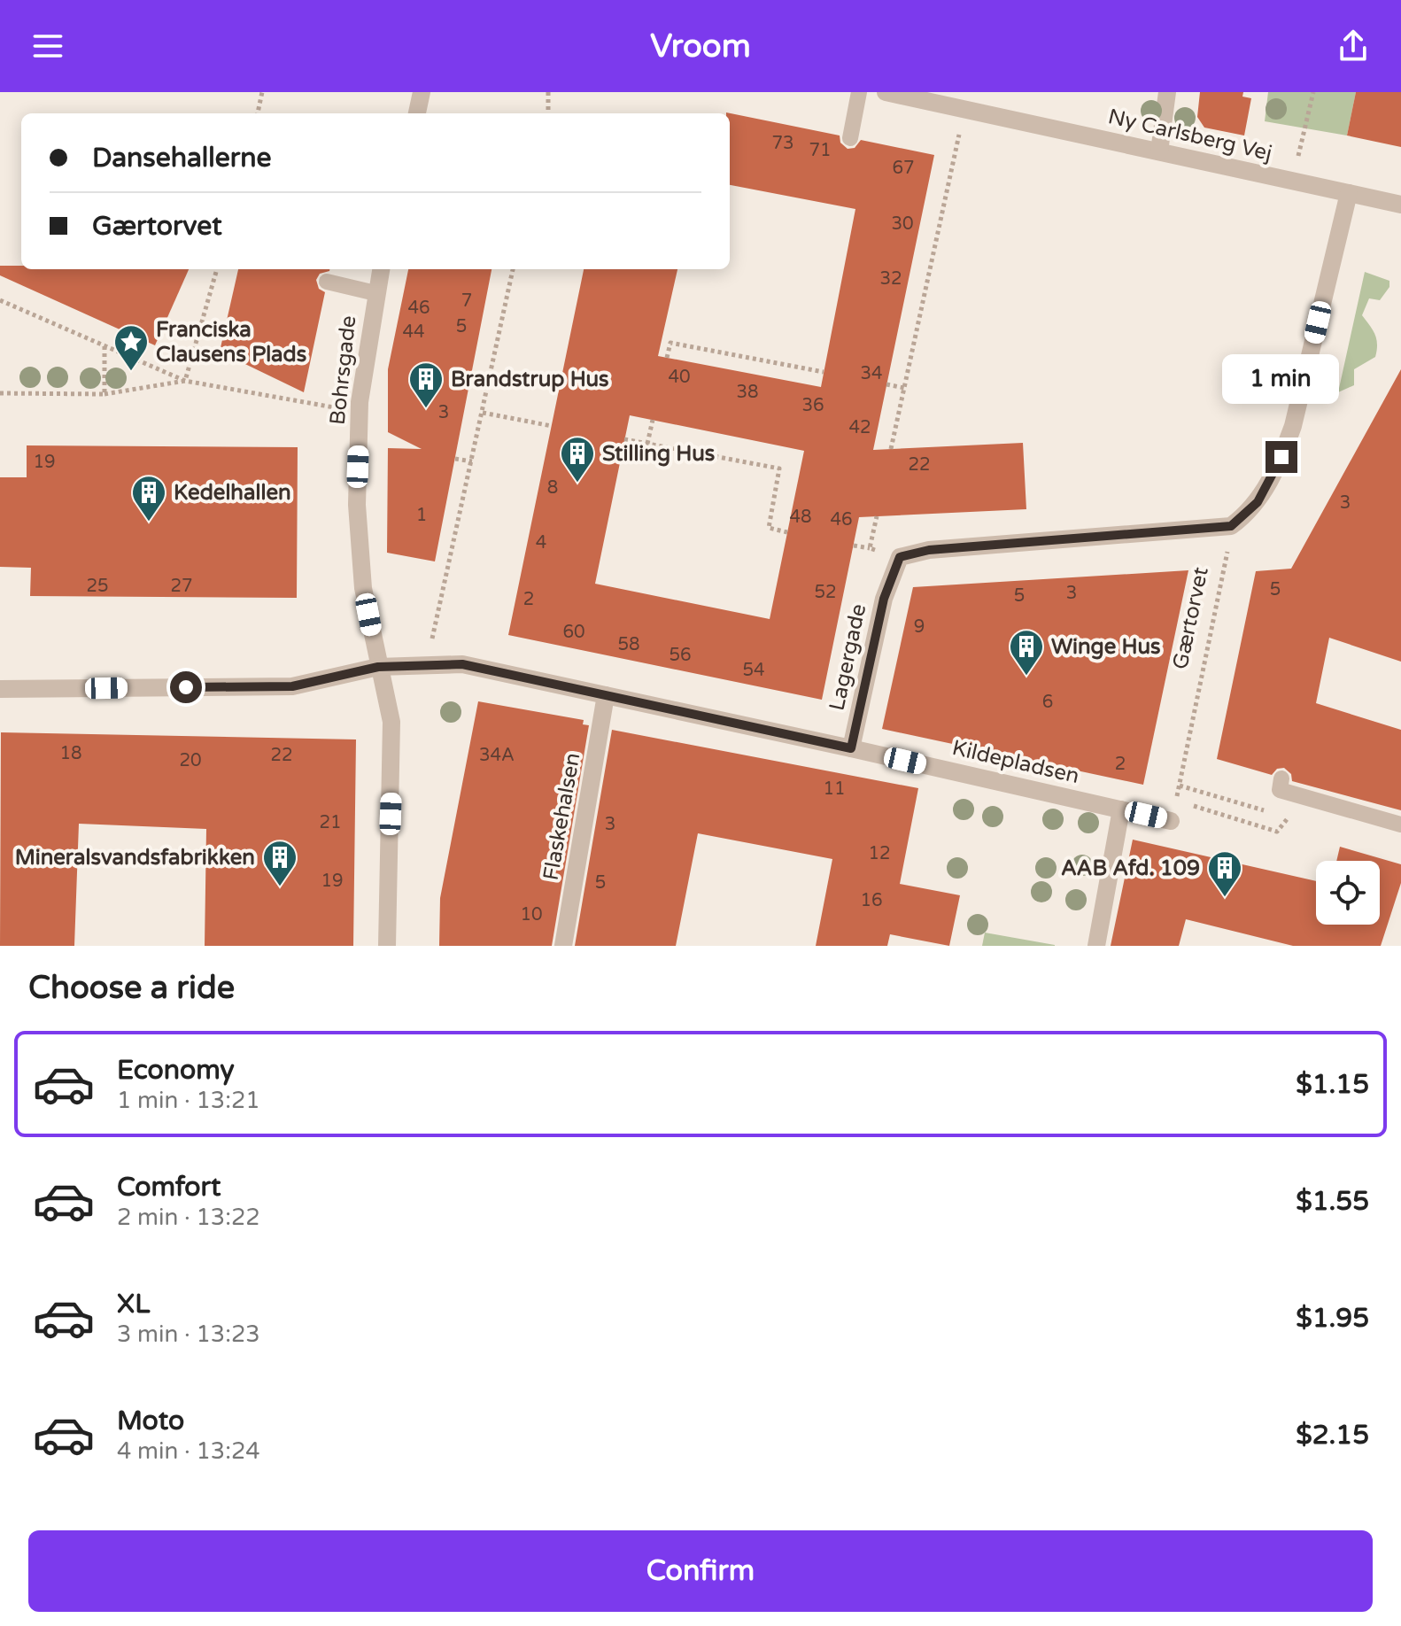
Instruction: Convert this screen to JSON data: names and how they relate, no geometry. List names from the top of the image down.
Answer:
{
  "streets": {
    "street": [
      "Ny Carlsberg Vej",
      "Bohrsgade",
      "Lagergade",
      "Kildepladsen",
      "Flaskehalsen"
    ],
    "path": ["Gærtorvet"]
  },
  "crossings": [
    ["Gærtorvet", "Lagergade"],
    ["Gærtorvet", "Kildepladsen"],
    ["Lagergade", "Kildepladsen"]
  ],
  "places": {
    "place": ["Franciska Clausens Plads"],
    "building": [
      "Brandstrup Hus",
      "Stilling Hus",
      "Kedelhallen",
      "Winge Hus",
      "Mineralsvandsfabrikken",
      "AAB Afd. 109"
    ]
  },
  "house_numbers": [
    "73",
    "71",
    "67",
    "30",
    "32",
    "7",
    "46",
    "5",
    "44",
    "34",
    "40",
    "38",
    "36",
    "3",
    "42",
    "19",
    "22",
    "8",
    "3",
    "1",
    "48",
    "46",
    "4",
    "25",
    "27",
    "5",
    "52",
    "3",
    "5",
    "2",
    "9",
    "60",
    "58",
    "56",
    "54",
    "6",
    "18",
    "22",
    "34A",
    "20",
    "2",
    "11",
    "21",
    "3",
    "12",
    "19",
    "5",
    "16",
    "10"
  ],
  "page": {
    "header": "Vroom",
    "banner": ["Dansehallerne", "Gærtorvet"],
    "bubble": "1 min",
    "heading": "Choose a ride",
    "list": [
      {
        "name": "Economy",
        "note": "1 min · 13:21",
        "value": "$1.15"
      },
      {
        "name": "Comfort",
        "note": "2 min · 13:22",
        "value": "$1.55"
      },
      {
        "name": "XL",
        "note": "3 min · 13:23",
        "value": "$1.95"
      },
      {
        "name": "Moto",
        "note": "4 min · 13:24",
        "value": "$2.15"
      }
    ],
    "buttons": "Confirm"
  }
}
